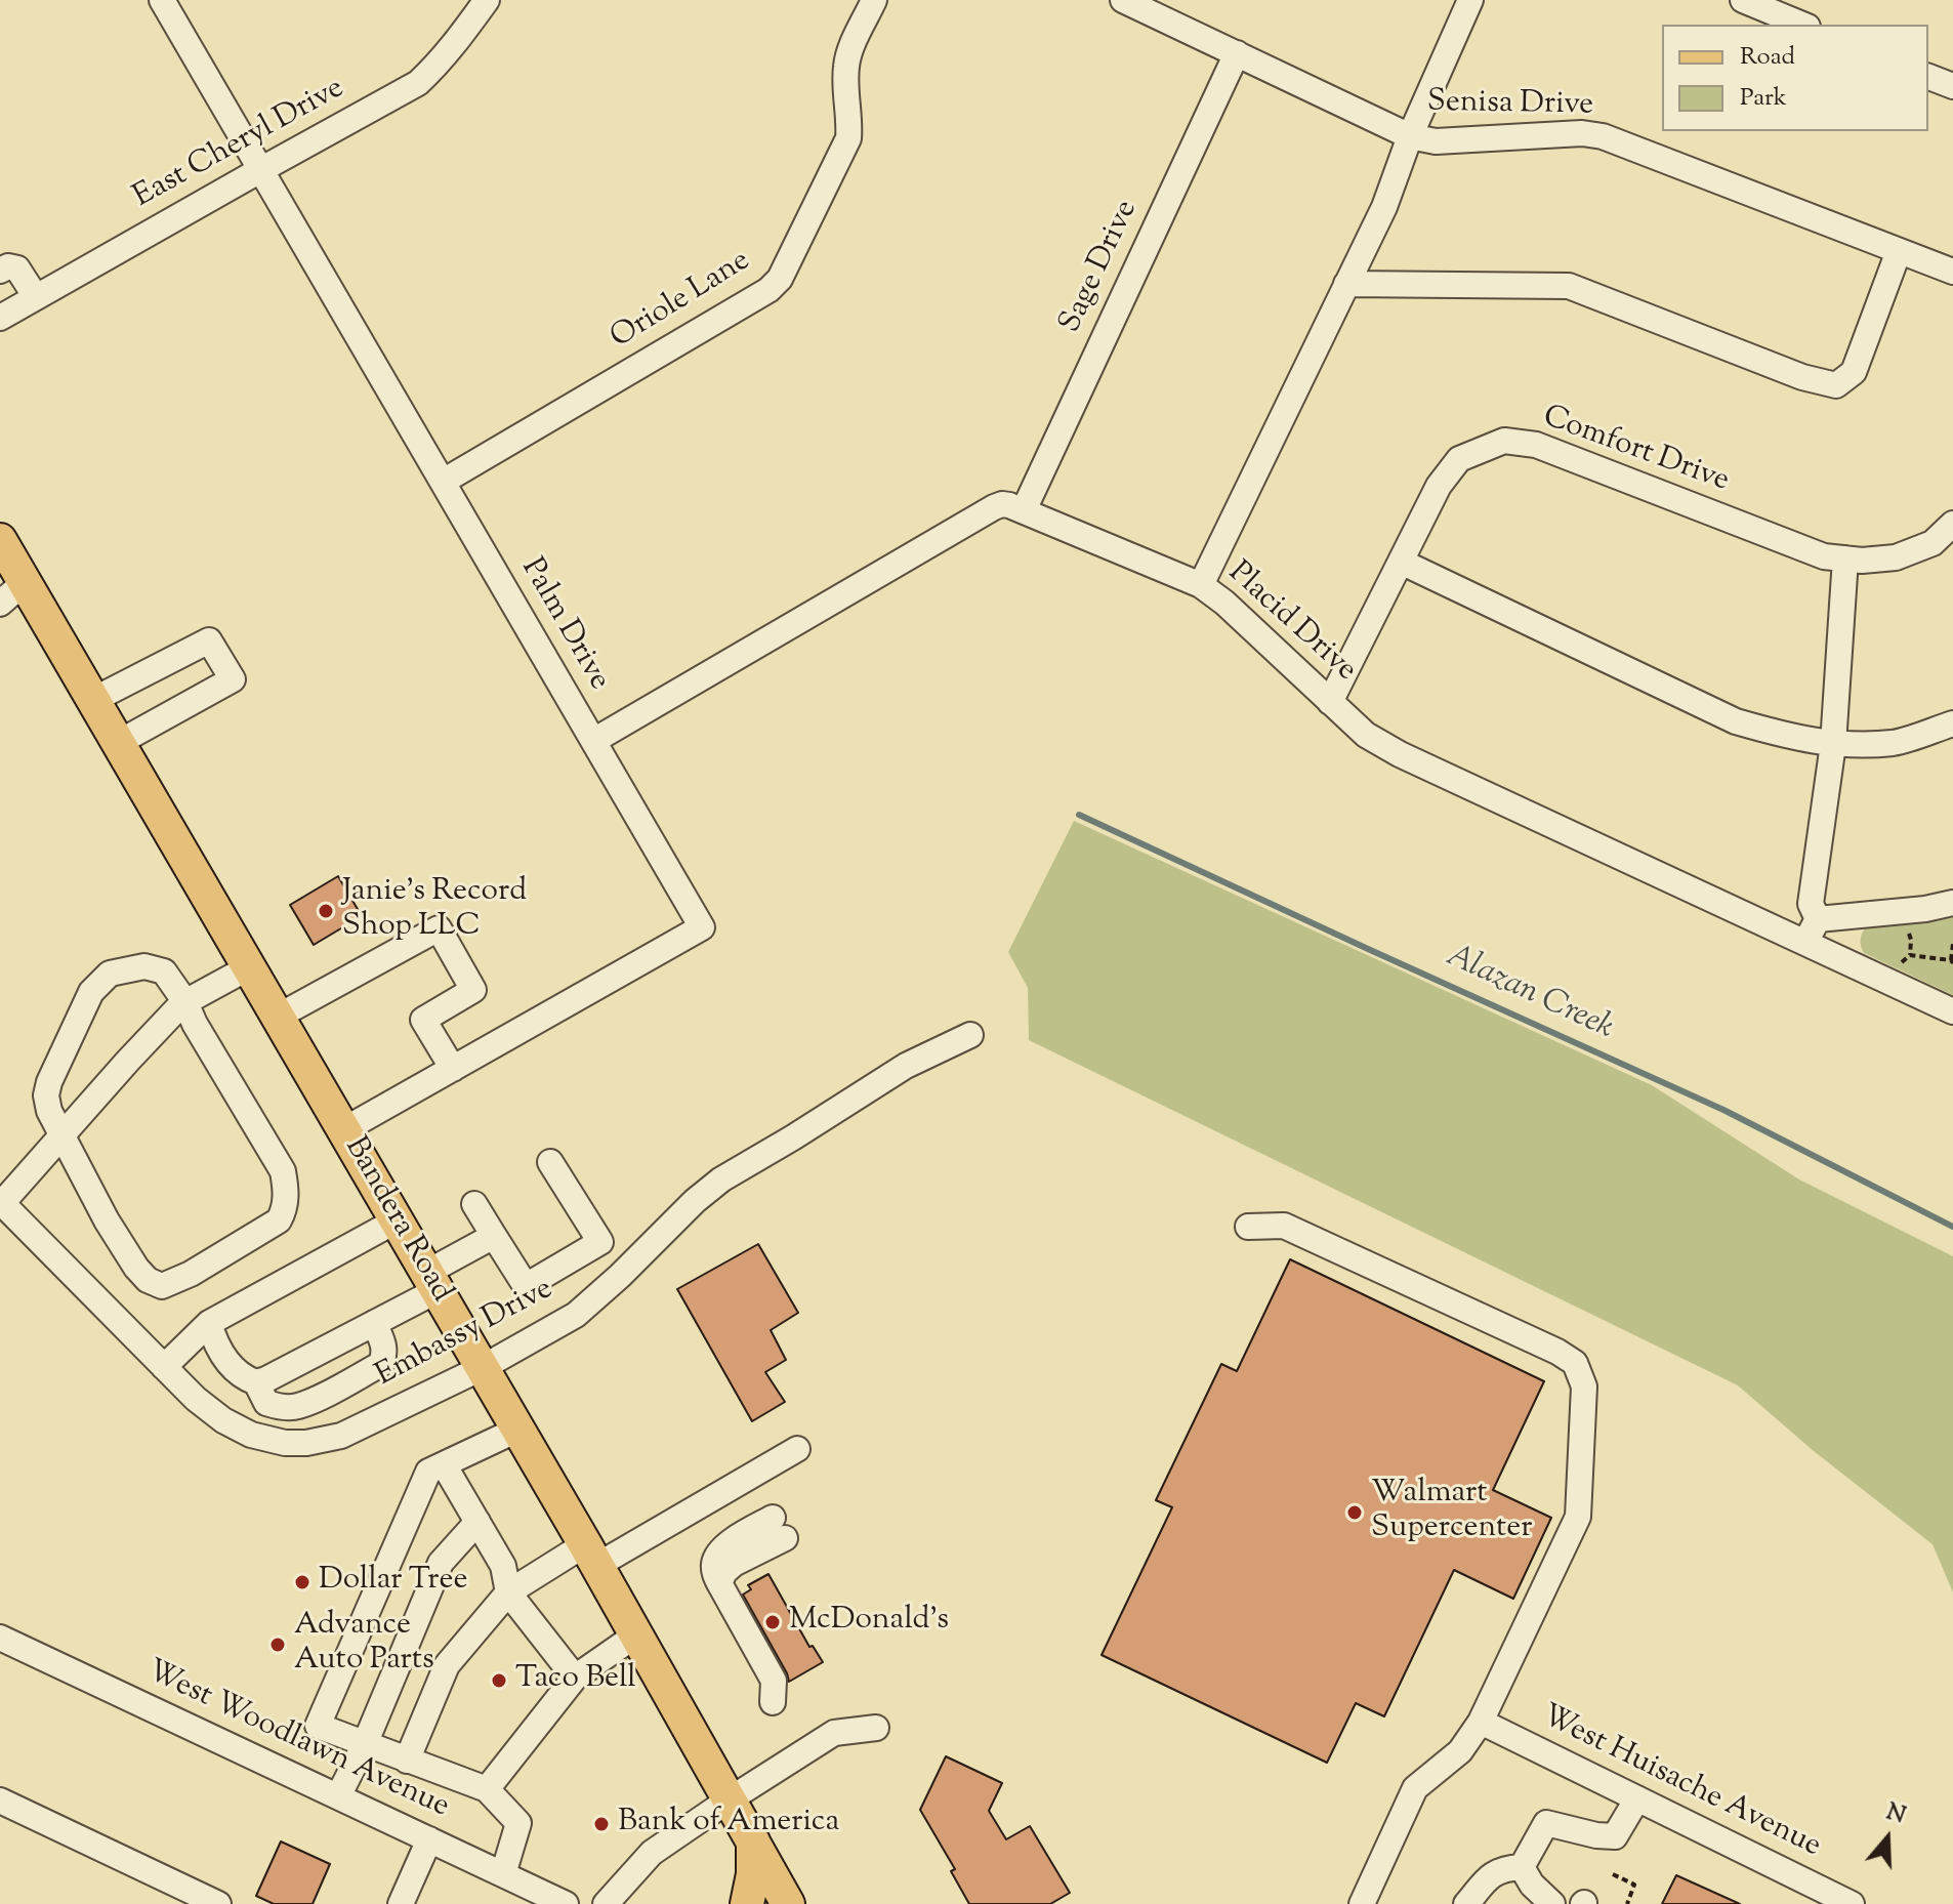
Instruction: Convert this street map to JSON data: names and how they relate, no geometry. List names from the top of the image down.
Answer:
{
  "streets": {
    "main road": ["Bandera Road"],
    "street": [
      "Senisa Drive",
      "East Cheryl Drive",
      "Sage Drive",
      "Oriole Lane",
      "Comfort Drive",
      "Placid Drive",
      "Palm Drive",
      "Embassy Drive",
      "West Woodlawn Avenue",
      "West Huisache Avenue"
    ]
  },
  "crossings": [
    ["Senisa Drive", "Sage Drive"],
    ["East Cheryl Drive", "Palm Drive"],
    ["Sage Drive", "Placid Drive"],
    ["Oriole Lane", "Palm Drive"],
    ["Comfort Drive", "Placid Drive"],
    ["Placid Drive", "Palm Drive"],
    ["Palm Drive", "Bandera Road"],
    ["Bandera Road", "Embassy Drive"]
  ],
  "water": ["Alazan Creek"],
  "places": [
    "Janie's Record Shop LLC",
    "Walmart Supercenter",
    "Dollar Tree",
    "McDonald's",
    "Advance Auto Parts",
    "Taco Bell",
    "Bank of America"
  ],
  "legend": ["Road", "Park"],
  "north": "top"
}
